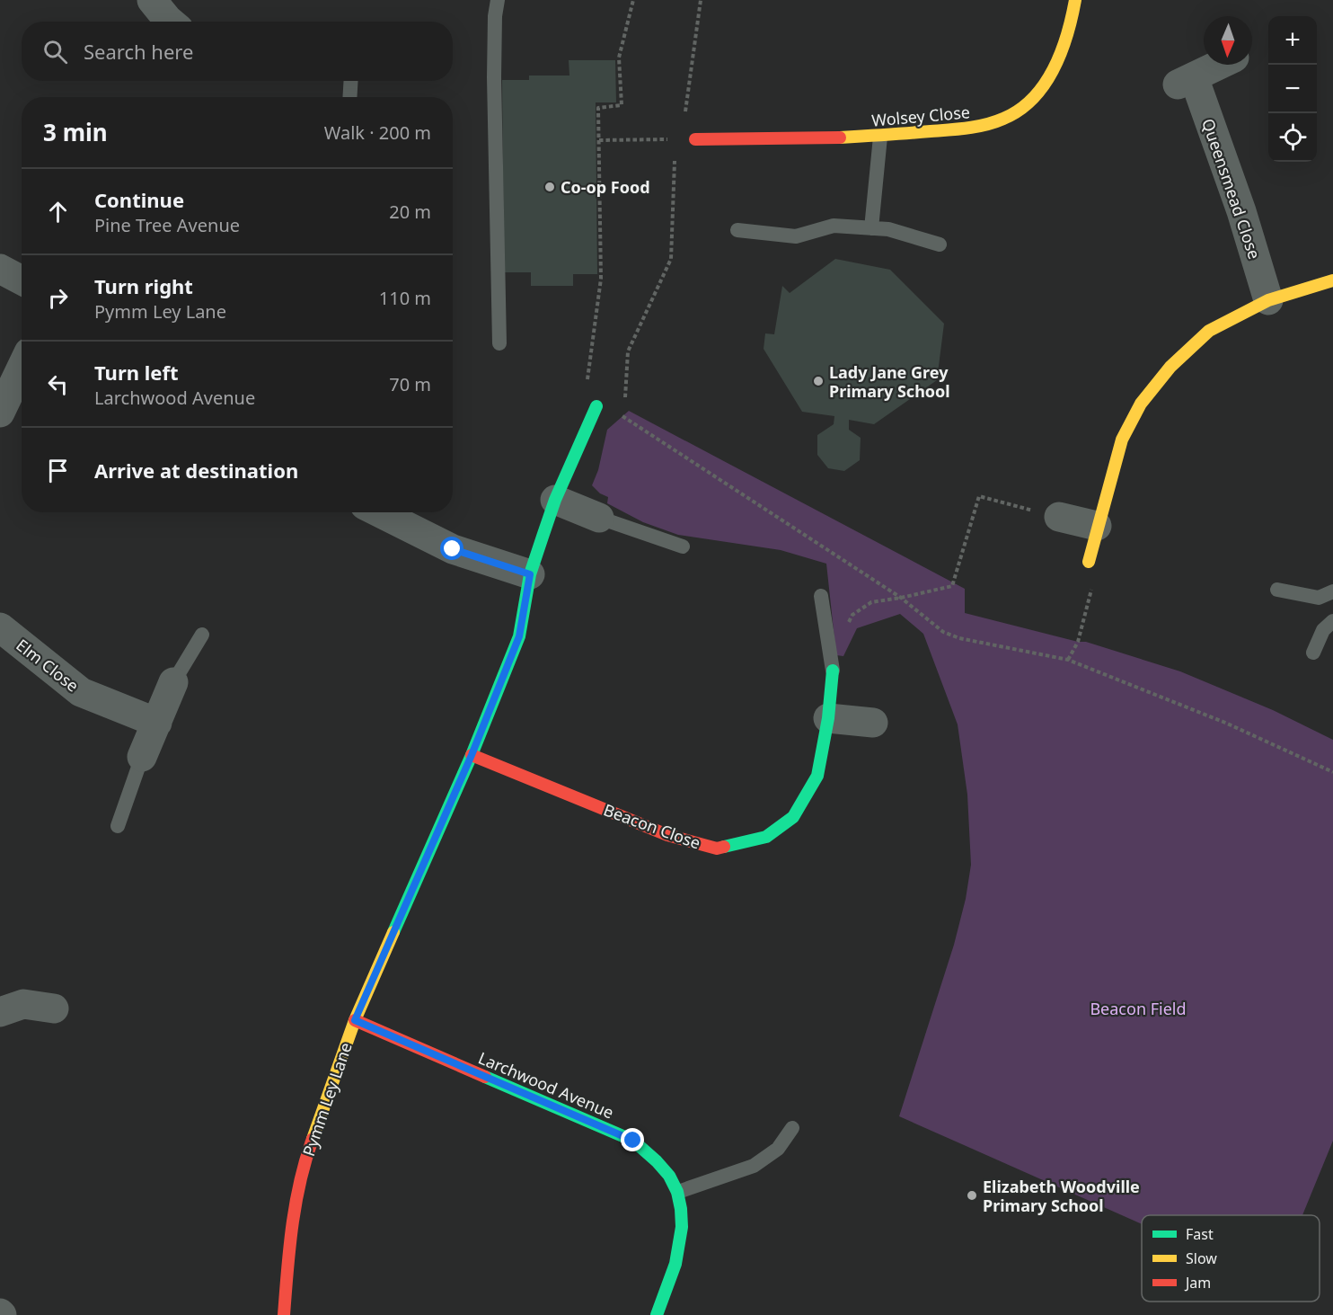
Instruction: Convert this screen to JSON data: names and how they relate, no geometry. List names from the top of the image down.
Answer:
{
  "streets": {
    "street": [
      "Wolsey Close",
      "Queensmead Close",
      "Elm Close",
      "Beacon Close",
      "Larchwood Avenue",
      "Pymm Ley Lane"
    ]
  },
  "crossings": [
    ["Beacon Close", "Pymm Ley Lane"],
    ["Larchwood Avenue", "Pymm Ley Lane"]
  ],
  "parks": ["Beacon Field"],
  "places": ["Co-op Food", "Lady Jane Grey Primary School", "Elizabeth Woodville Primary School"],
  "legend": ["Fast", "Slow", "Jam"],
  "north": "bottom",
  "page": {
    "map_buttons": ["+", "−"],
    "search": "Search here",
    "heading": ["3 min", "Walk · 200 m"],
    "list": [
      ["Continue", "Pine Tree Avenue", "20 m"],
      ["Turn right", "Pymm Ley Lane", "110 m"],
      ["Turn left", "Larchwood Avenue", "70 m"],
      "Arrive at destination"
    ]
  }
}
